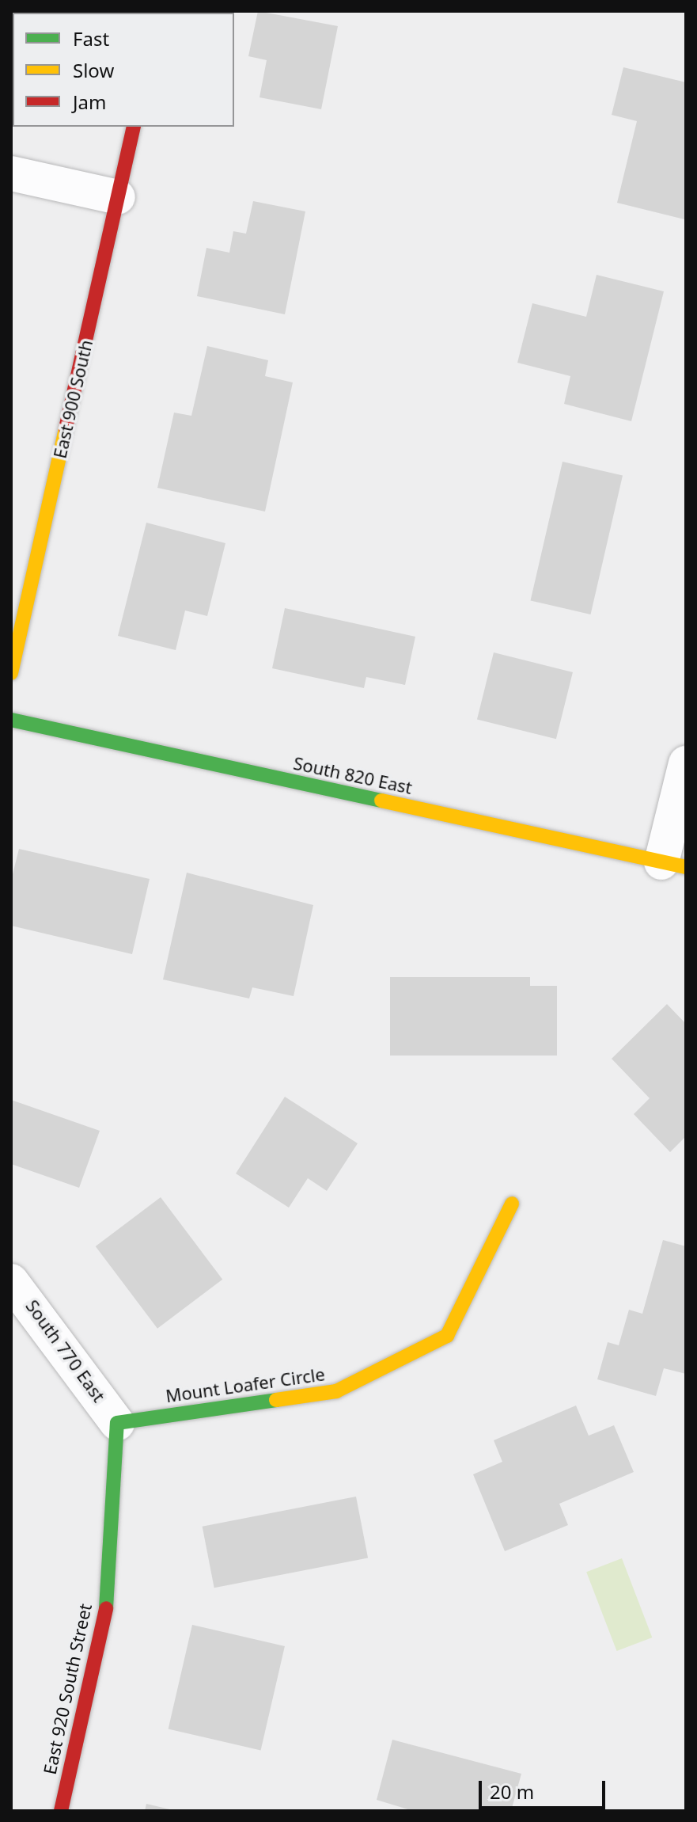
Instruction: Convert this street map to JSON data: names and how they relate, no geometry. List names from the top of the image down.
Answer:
{
  "streets": {
    "street": [
      "East 900 South",
      "South 820 East",
      "South 770 East",
      "Mount Loafer Circle",
      "East 920 South Street"
    ]
  },
  "crossings": [
    ["South 770 East", "Mount Loafer Circle"],
    ["South 770 East", "East 920 South Street"],
    ["Mount Loafer Circle", "East 920 South Street"]
  ],
  "legend": ["Fast", "Slow", "Jam"],
  "scale_bar": "20 m"
}
